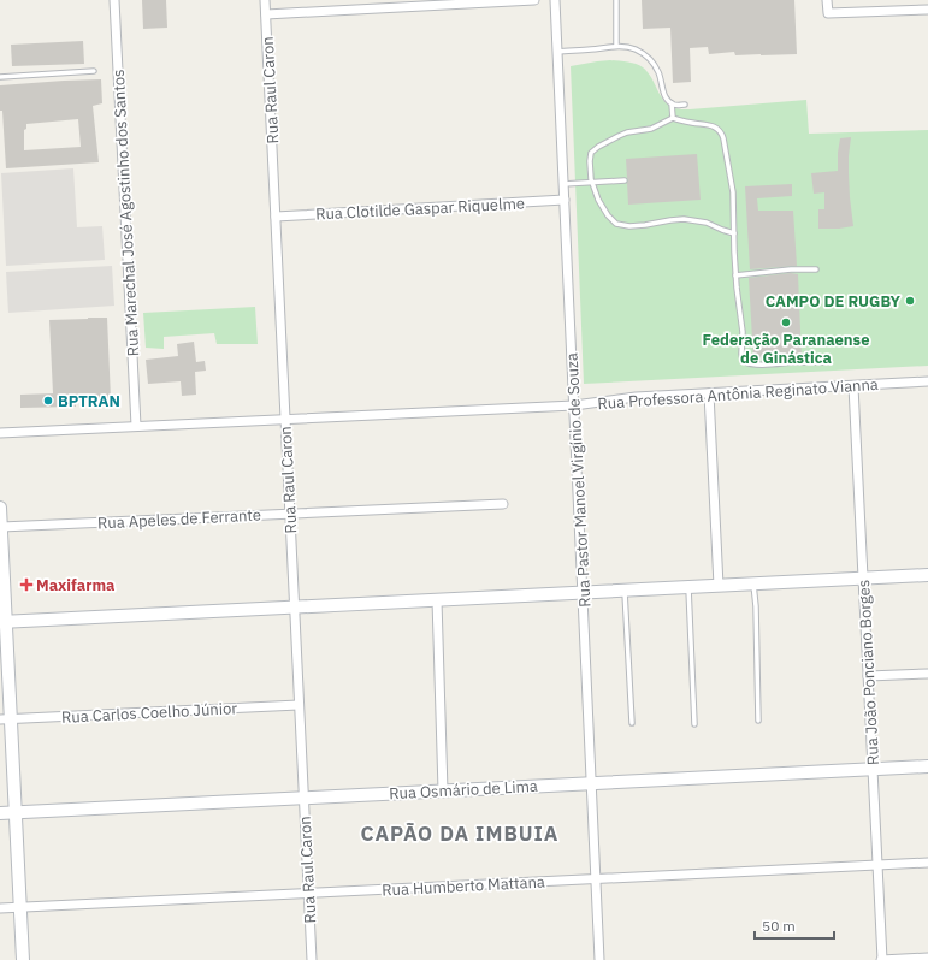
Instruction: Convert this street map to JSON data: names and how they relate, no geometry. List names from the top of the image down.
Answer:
{
  "streets": {
    "street": [
      "Rua Raul Caron",
      "Rua Clotilde Gaspar Riquelme",
      "Rua Marechal José Agostinho dos Santos",
      "Rua Professora Antônia Reginato Vianna",
      "Rua Pastor Manoel Virgínio de Souza",
      "Rua Apeles de Ferrante",
      "Rua João Ponciano Borges",
      "Rua Carlos Coelho Júnior",
      "Rua Osmário de Lima",
      "Rua Humberto Mattana"
    ]
  },
  "crossings": [
    ["Rua Raul Caron", "Rua Clotilde Gaspar Riquelme"],
    ["Rua Raul Caron", "Rua Professora Antônia Reginato Vianna"],
    ["Rua Raul Caron", "Rua Apeles de Ferrante"],
    ["Rua Raul Caron", "Rua Carlos Coelho Júnior"],
    ["Rua Raul Caron", "Rua Osmário de Lima"],
    ["Rua Raul Caron", "Rua Humberto Mattana"],
    ["Rua Clotilde Gaspar Riquelme", "Rua Pastor Manoel Virgínio de Souza"],
    ["Rua Marechal José Agostinho dos Santos", "Rua Professora Antônia Reginato Vianna"],
    ["Rua Professora Antônia Reginato Vianna", "Rua Pastor Manoel Virgínio de Souza"],
    ["Rua Professora Antônia Reginato Vianna", "Rua João Ponciano Borges"],
    ["Rua Pastor Manoel Virgínio de Souza", "Rua Osmário de Lima"],
    ["Rua Pastor Manoel Virgínio de Souza", "Rua Humberto Mattana"],
    ["Rua João Ponciano Borges", "Rua Osmário de Lima"],
    ["Rua João Ponciano Borges", "Rua Humberto Mattana"]
  ],
  "districts": ["CAPÃO DA IMBUIA"],
  "places": {
    "other": ["CAMPO DE RUGBY", "Federação Paranaense de Ginástica", "BPTRAN"],
    "health": ["Maxifarma"]
  },
  "scale_bar": "50 m"
}
